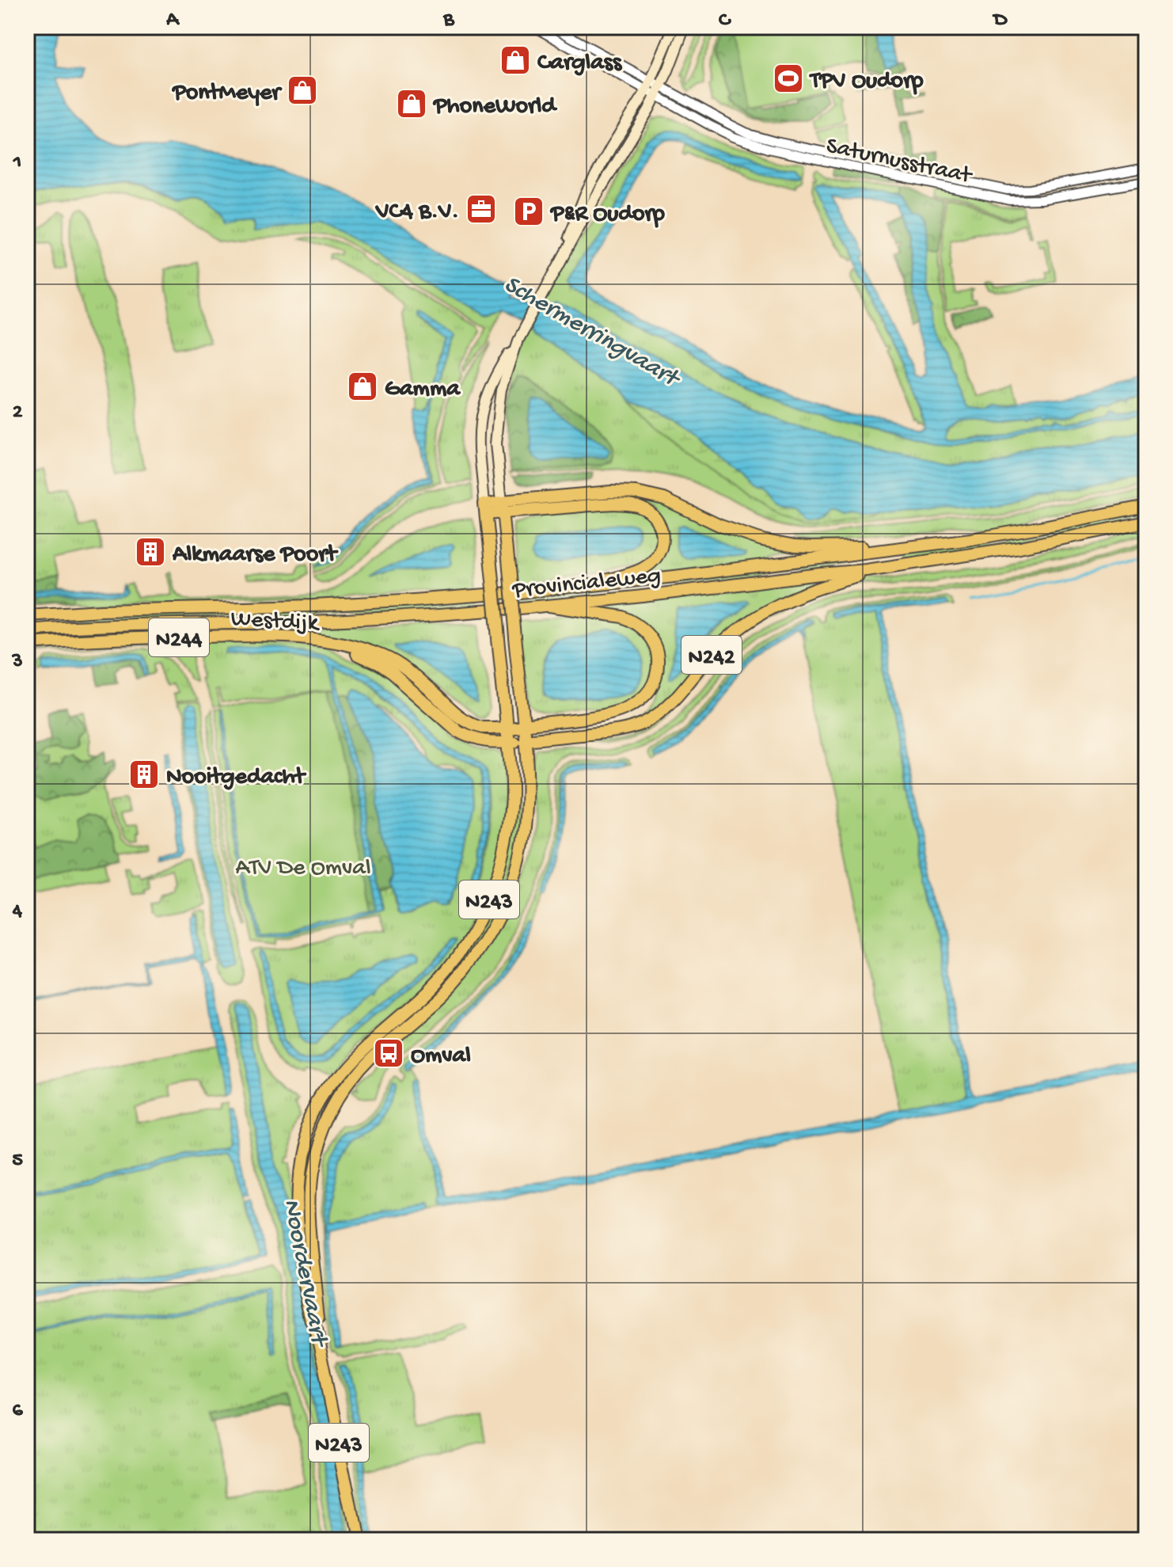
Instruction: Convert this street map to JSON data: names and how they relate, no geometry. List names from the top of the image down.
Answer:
{
  "streets": {
    "main road": [
      "Provincialeweg",
      "Westdijk",
      "N244",
      "N242",
      "N243"
    ],
    "street": ["Saturnusstraat"]
  },
  "crossings": [
    ["Provincialeweg", "N242"],
    ["Westdijk", "N242"],
    ["Westdijk", "N243"],
    ["N242", "N243"]
  ],
  "water": ["Schermerringvaart", "Noordervaart"],
  "parks": ["ATV De Omval"],
  "places": {
    "shop": [
      "Carglass",
      "PontMeyer",
      "PhoneWorld",
      "Gamma"
    ],
    "sports": ["TPV Oudorp"],
    "office": ["VC4 B.V."],
    "parking": ["P&R Oudorp"],
    "building": ["Alkmaarse Poort", "Nooitgedacht"],
    "bus stop": ["Omval"]
  },
  "grid": {
    "columns": [
      "A",
      "B",
      "C",
      "D"
    ],
    "rows": [
      "1",
      "2",
      "3",
      "4",
      "5",
      "6"
    ]
  }
}
